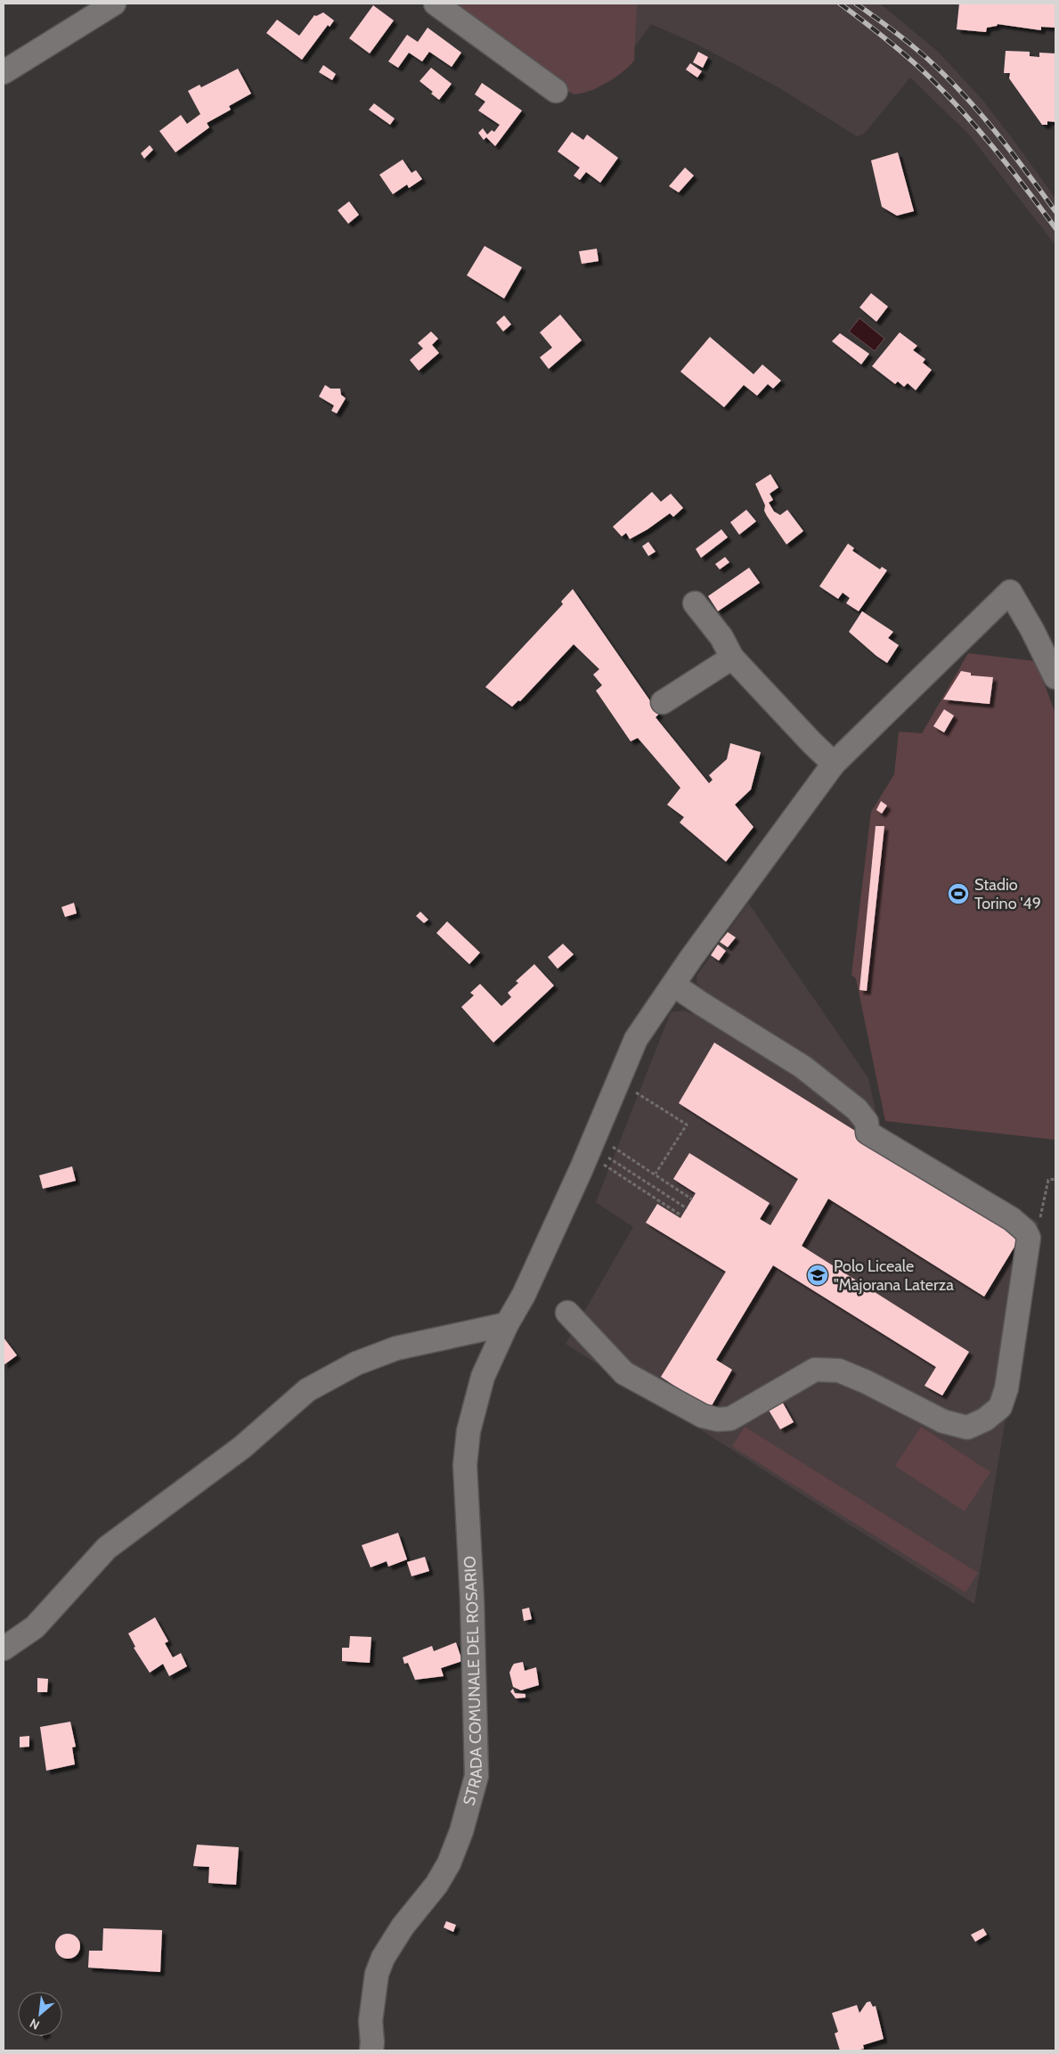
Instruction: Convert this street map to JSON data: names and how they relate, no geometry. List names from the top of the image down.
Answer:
{
  "streets": {
    "street": ["STRADA COMUNALE DEL ROSARIO"]
  },
  "places": {
    "sports": ["Stadio Torino '49"],
    "school or university": ["Polo Liceale \"Majorana Laterza"]
  },
  "north": "bottom left"
}
